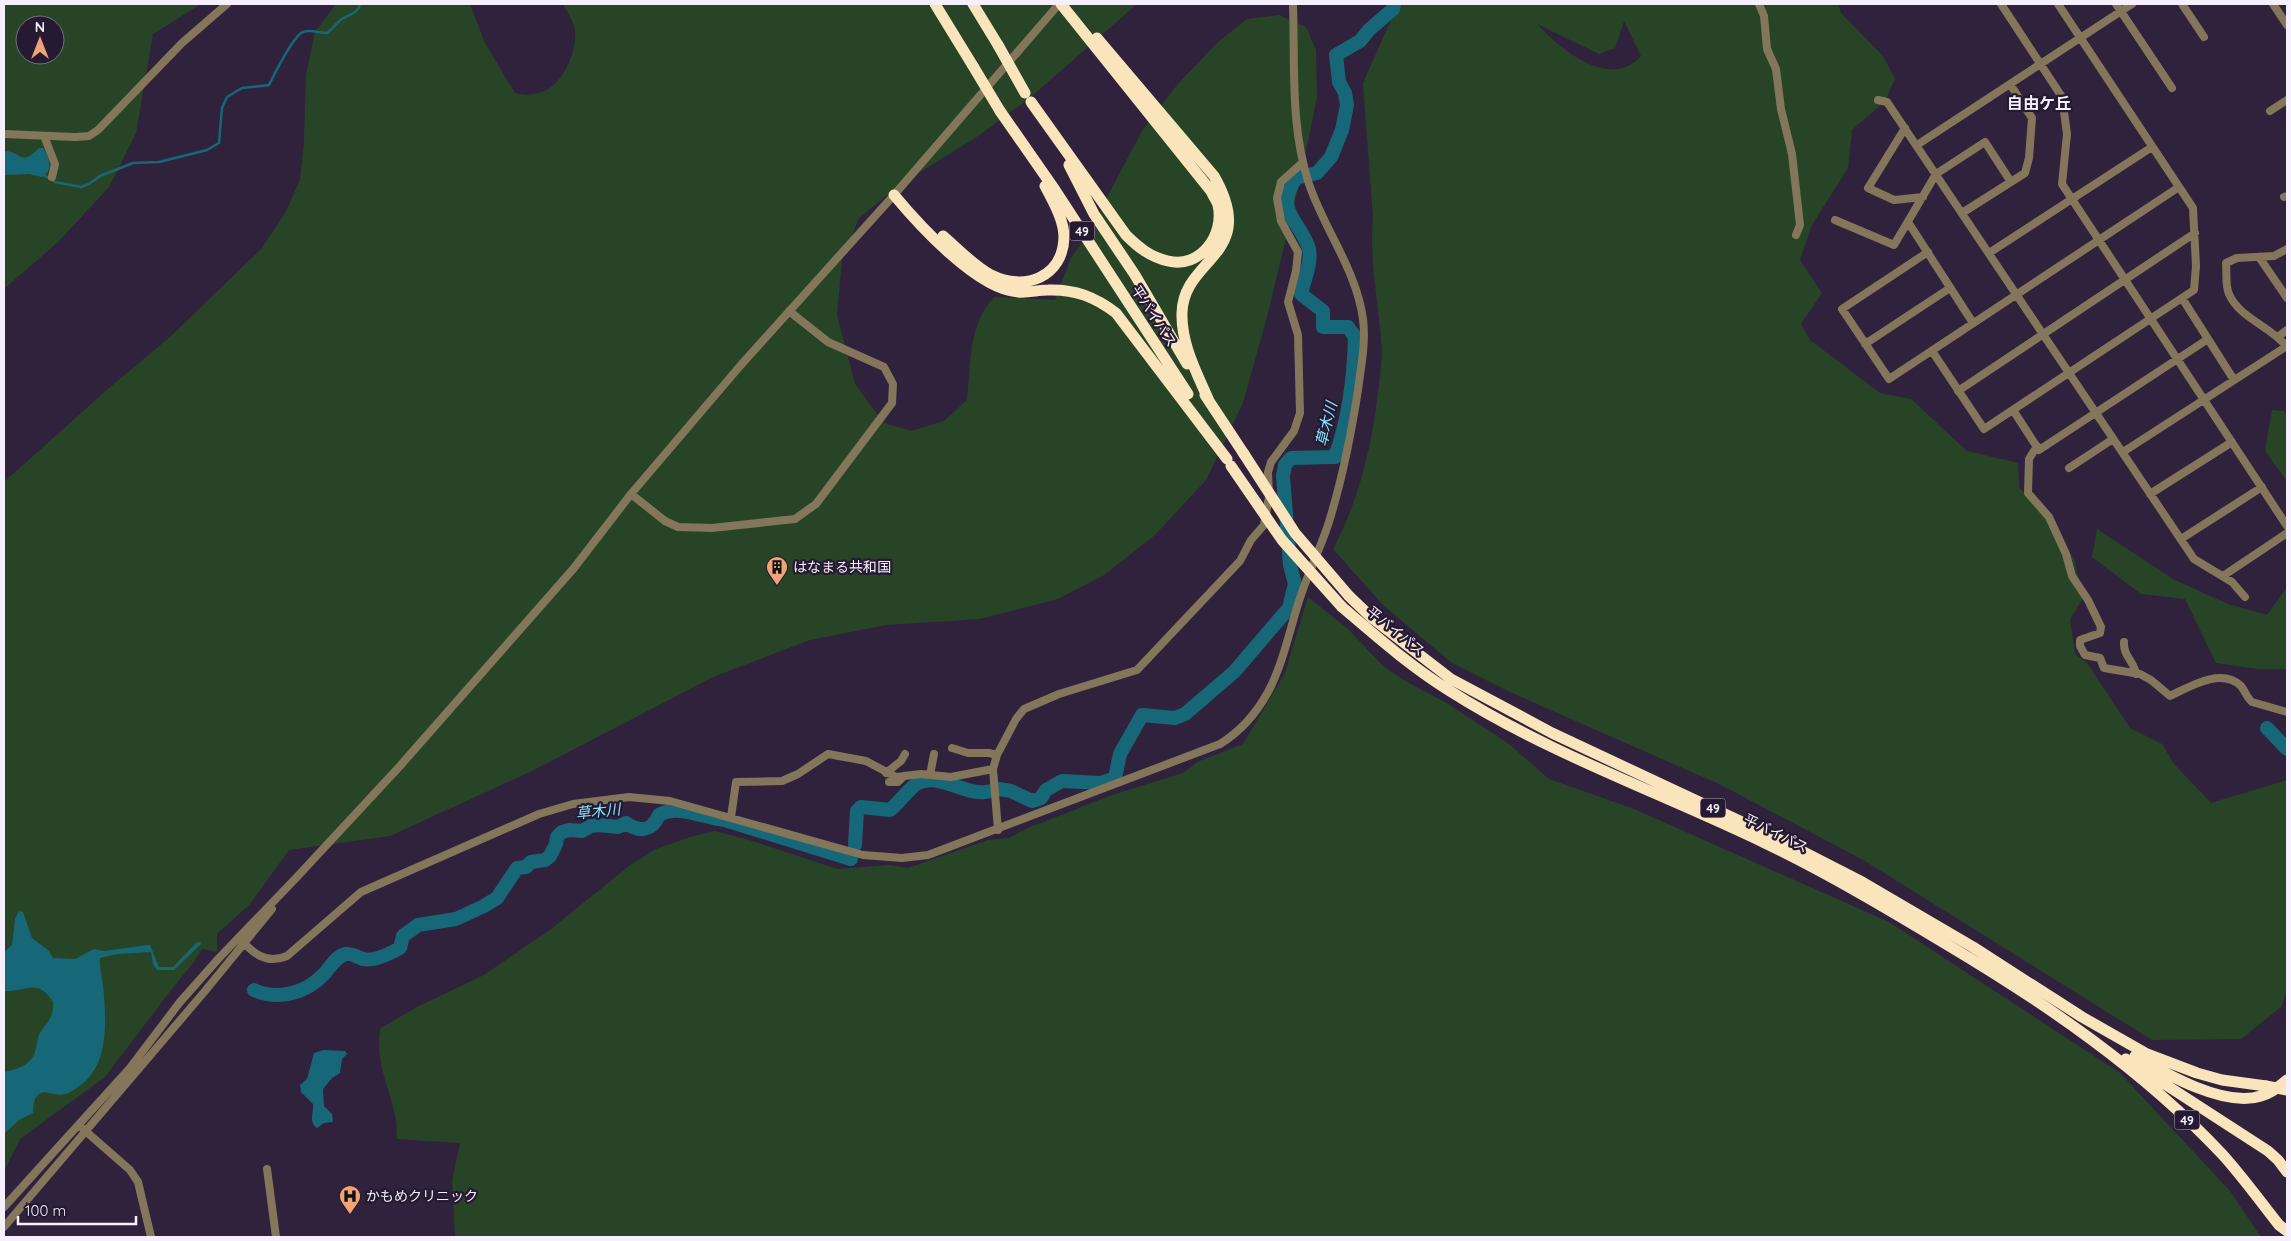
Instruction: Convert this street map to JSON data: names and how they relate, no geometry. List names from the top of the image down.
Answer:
{
  "streets": {
    "highway": ["49", "平バイパス"]
  },
  "crossings": [
    ["49", "平バイパス"]
  ],
  "districts": ["自由ケ丘"],
  "water": ["草木川"],
  "places": {
    "building": ["はなまる共和国"],
    "hospital": ["かもめクリニック"]
  },
  "scale_bar": "100 m",
  "north": "top"
}
